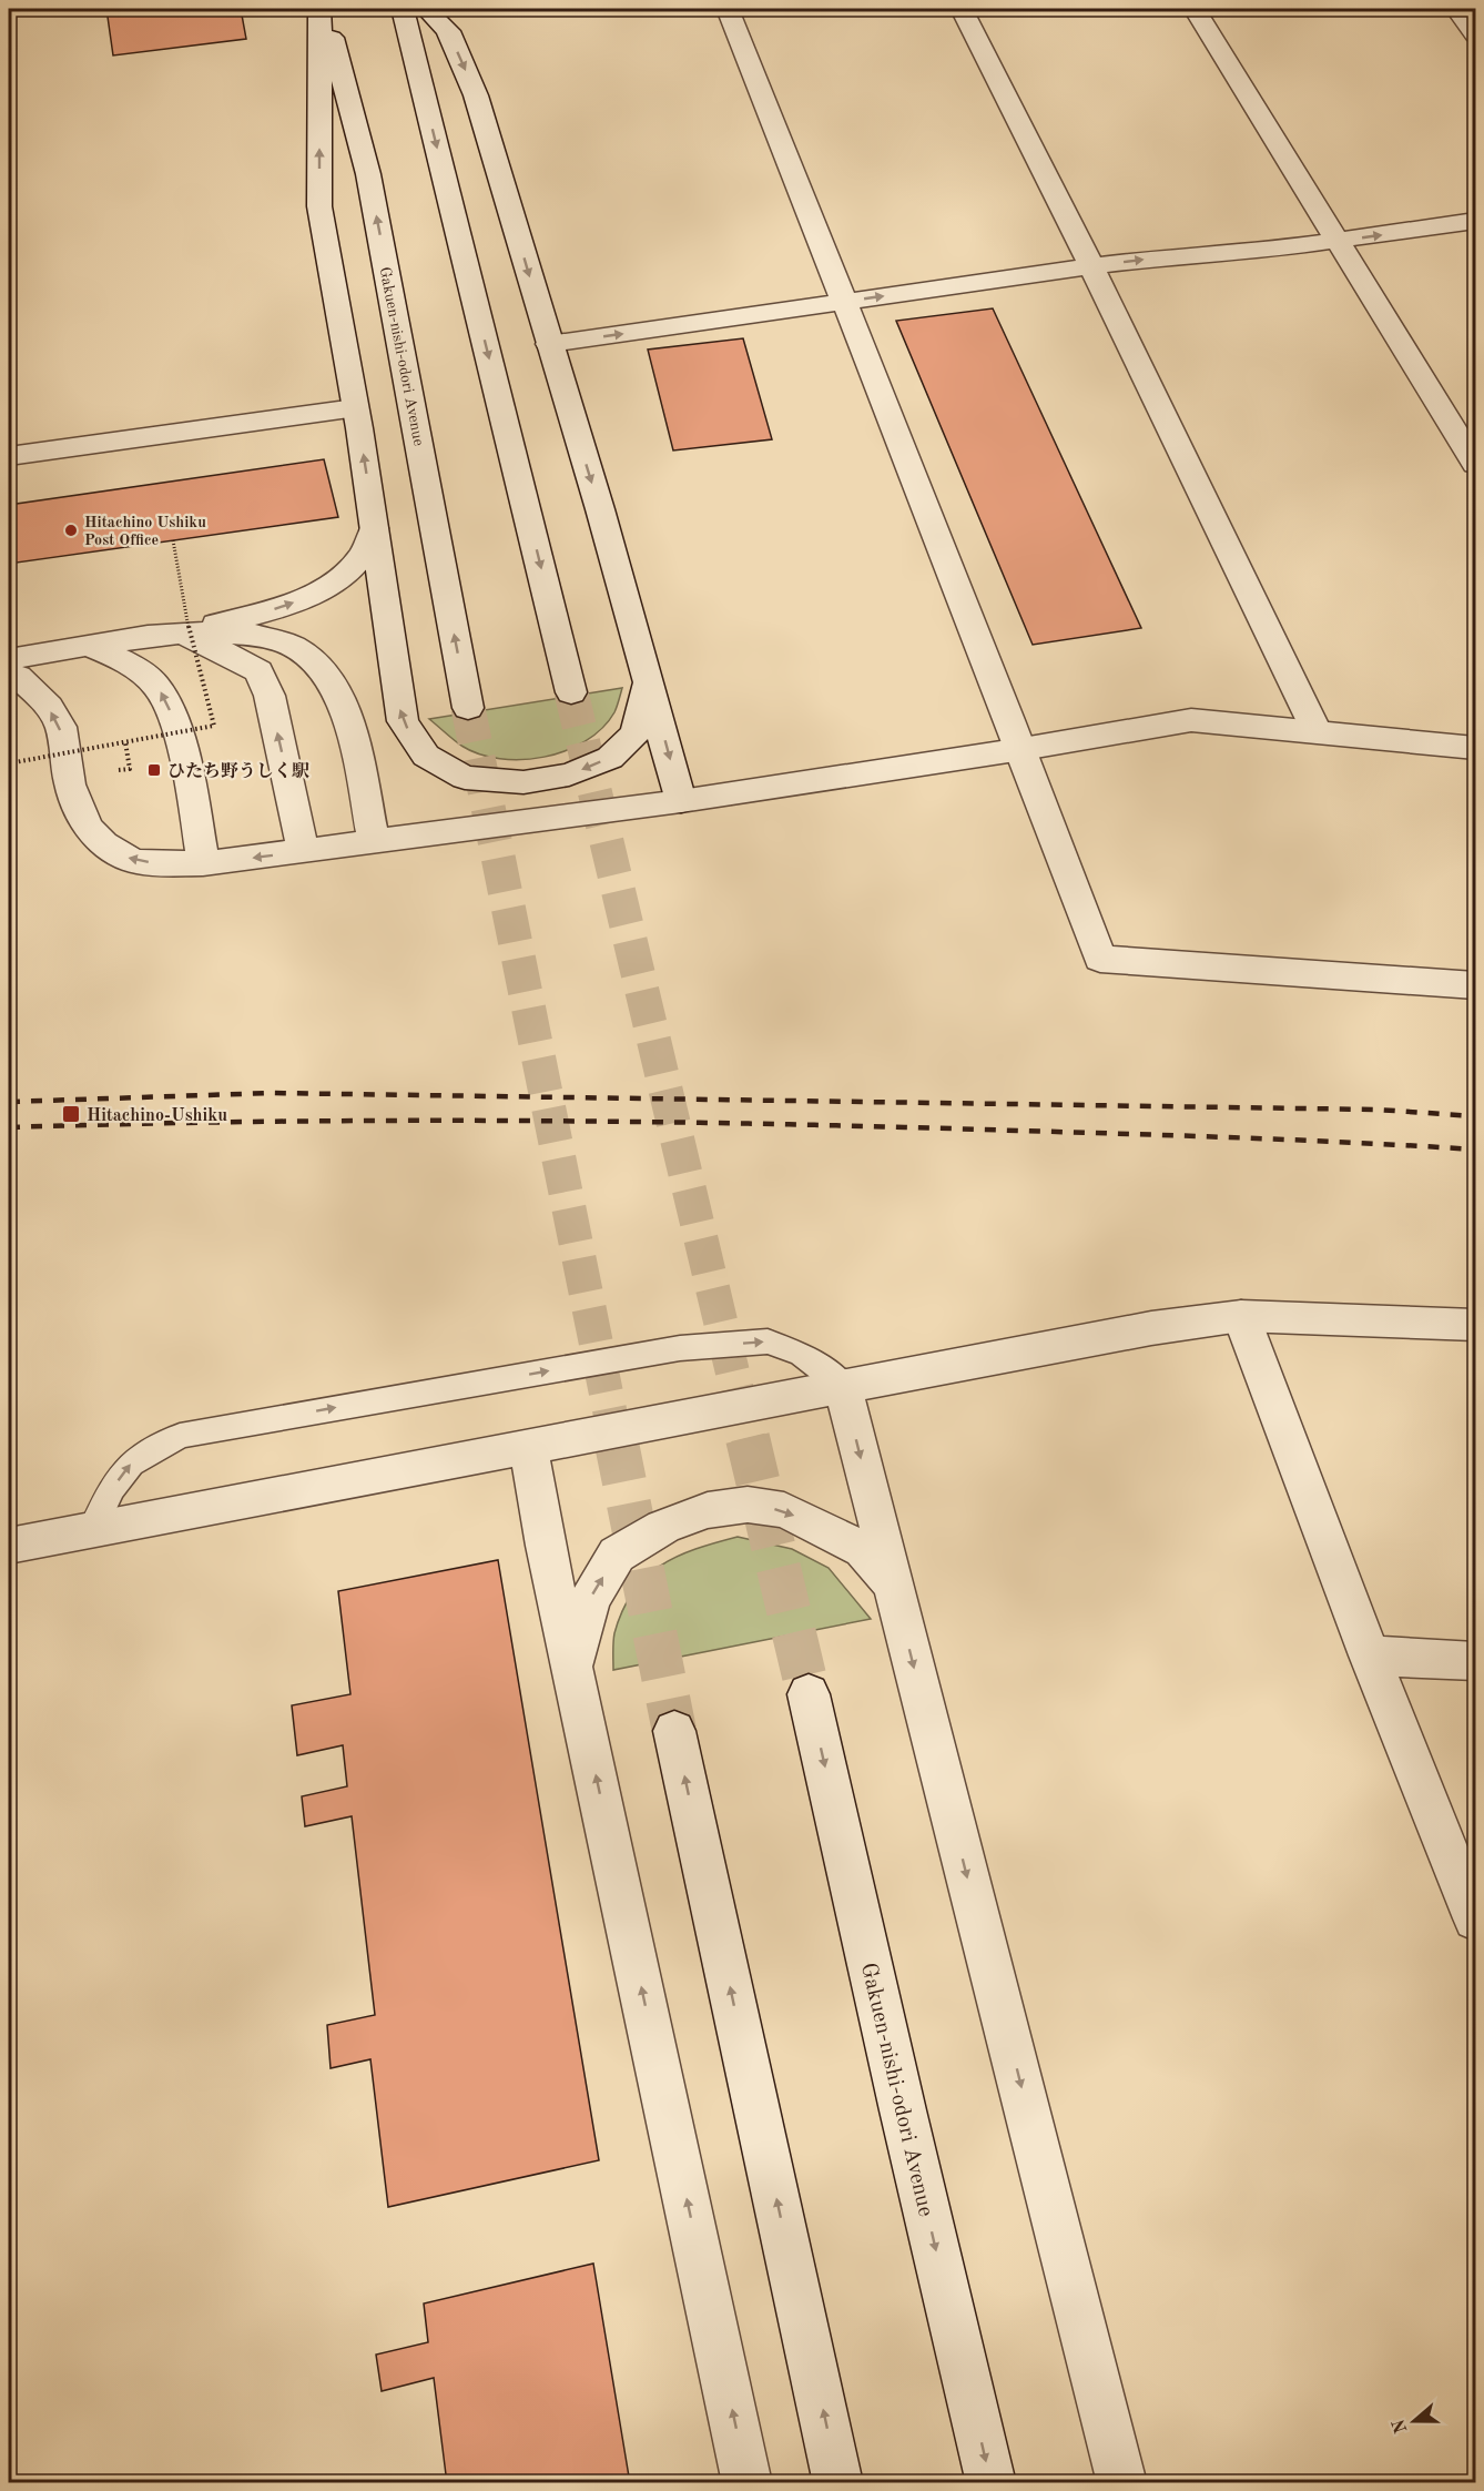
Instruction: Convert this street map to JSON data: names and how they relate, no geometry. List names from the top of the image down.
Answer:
{
  "streets": {
    "street": ["Gakuen-nishi-odori Avenue"]
  },
  "places": {
    "other": ["Hitachino Ushiku Post Office"],
    "transit": ["ひたち野うしく駅", "Hitachino-Ushiku"]
  },
  "north": "left"
}
